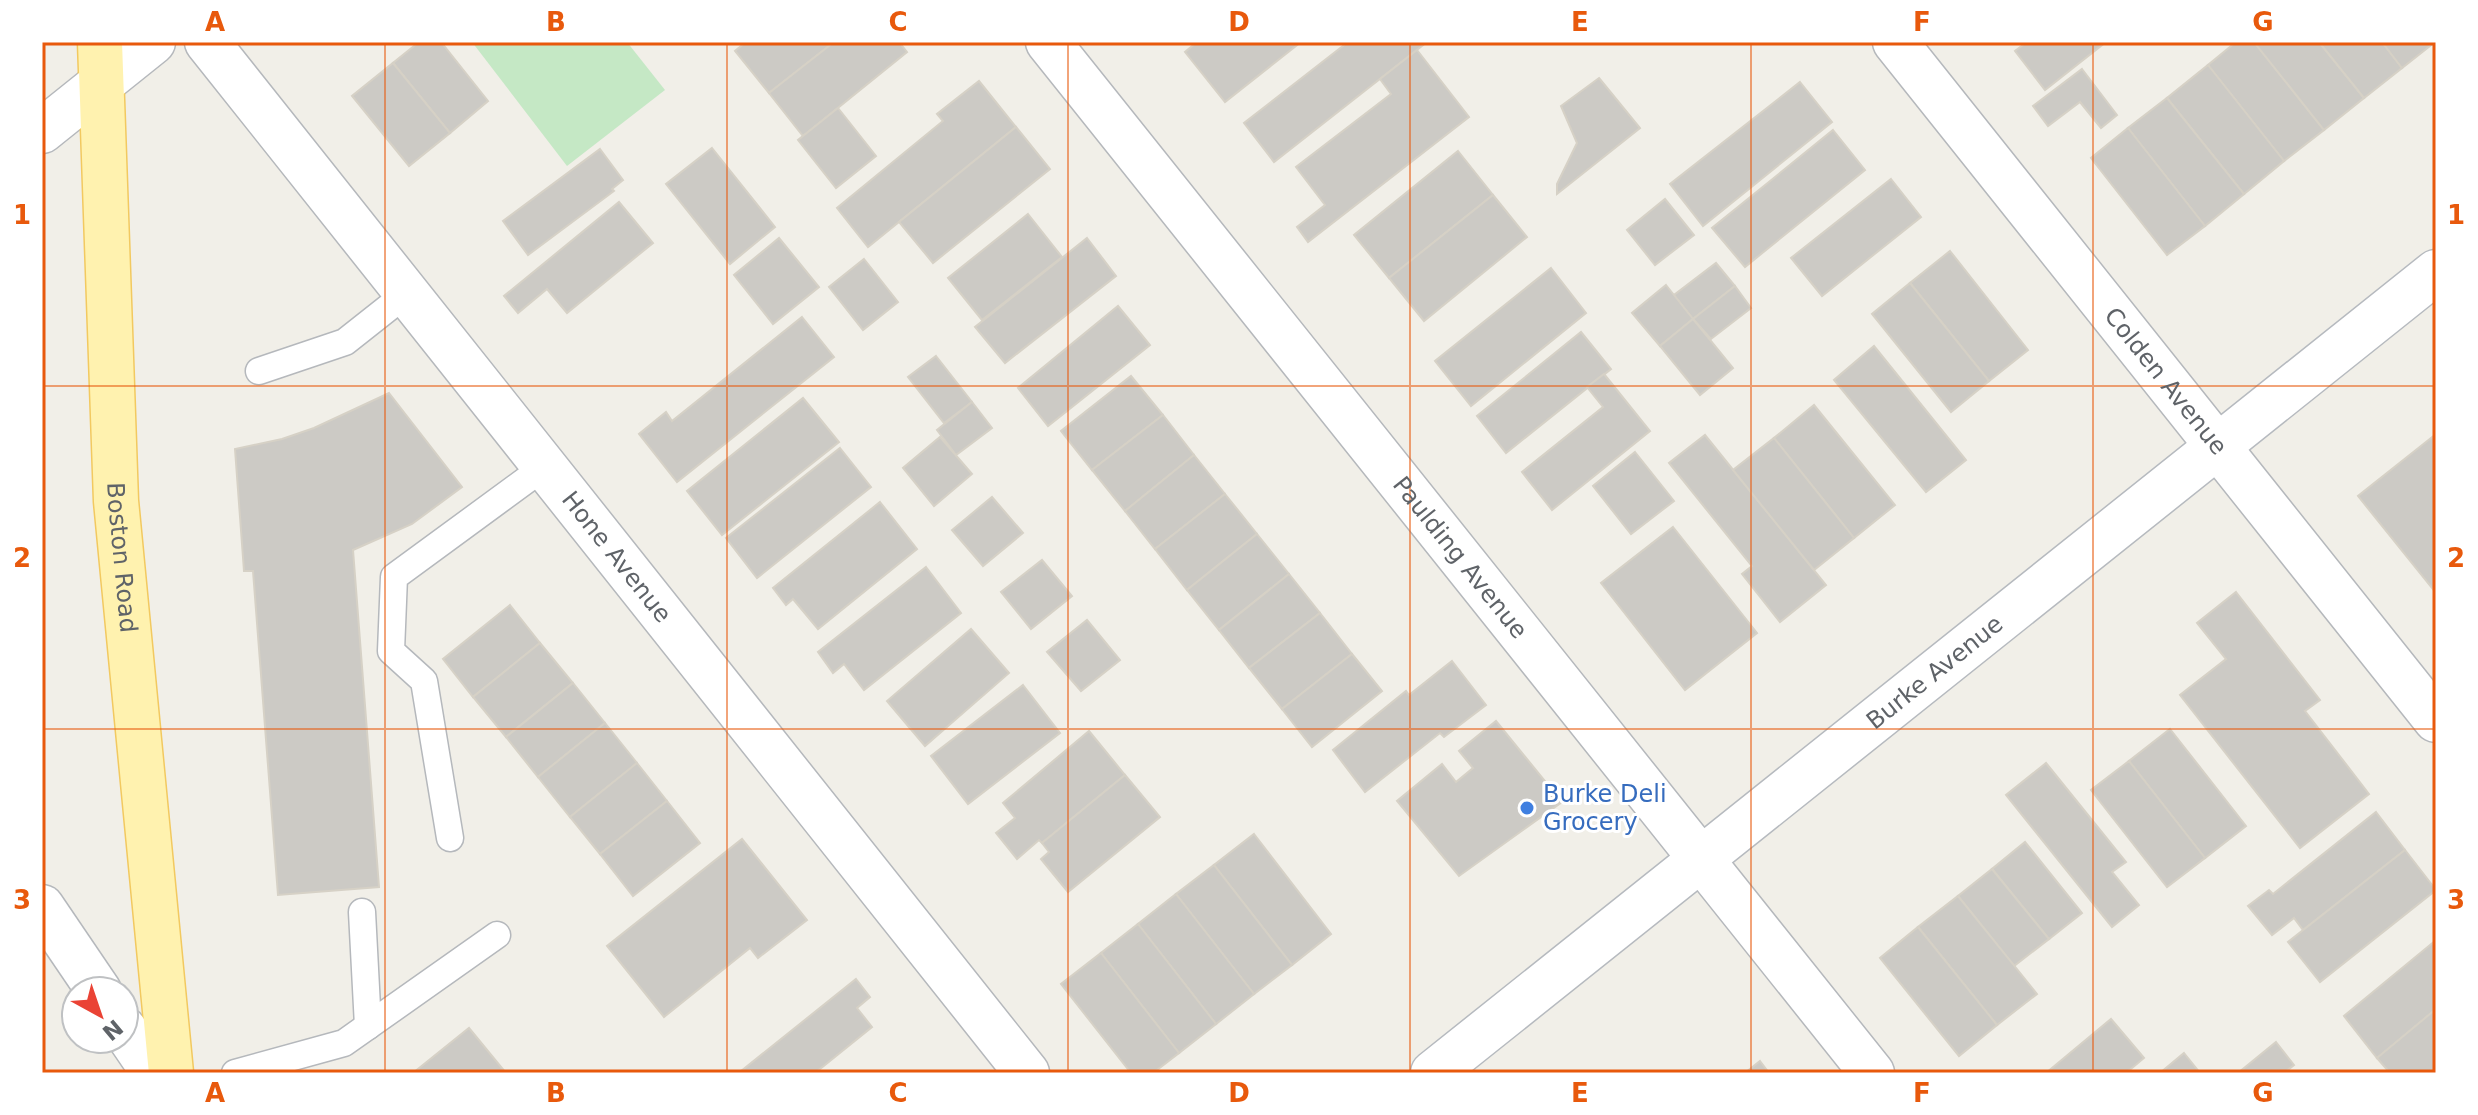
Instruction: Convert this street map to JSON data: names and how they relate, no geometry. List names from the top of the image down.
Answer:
{
  "streets": {
    "main road": ["Boston Road"],
    "street": [
      "Colden Avenue",
      "Paulding Avenue",
      "Hone Avenue",
      "Burke Avenue"
    ]
  },
  "crossings": [
    ["Colden Avenue", "Burke Avenue"],
    ["Paulding Avenue", "Burke Avenue"]
  ],
  "places": ["Burke Deli Grocery"],
  "north": "bottom right",
  "grid": {
    "columns": [
      "A",
      "B",
      "C",
      "D",
      "E",
      "F",
      "G"
    ],
    "rows": ["1", "2", "3"]
  }
}
